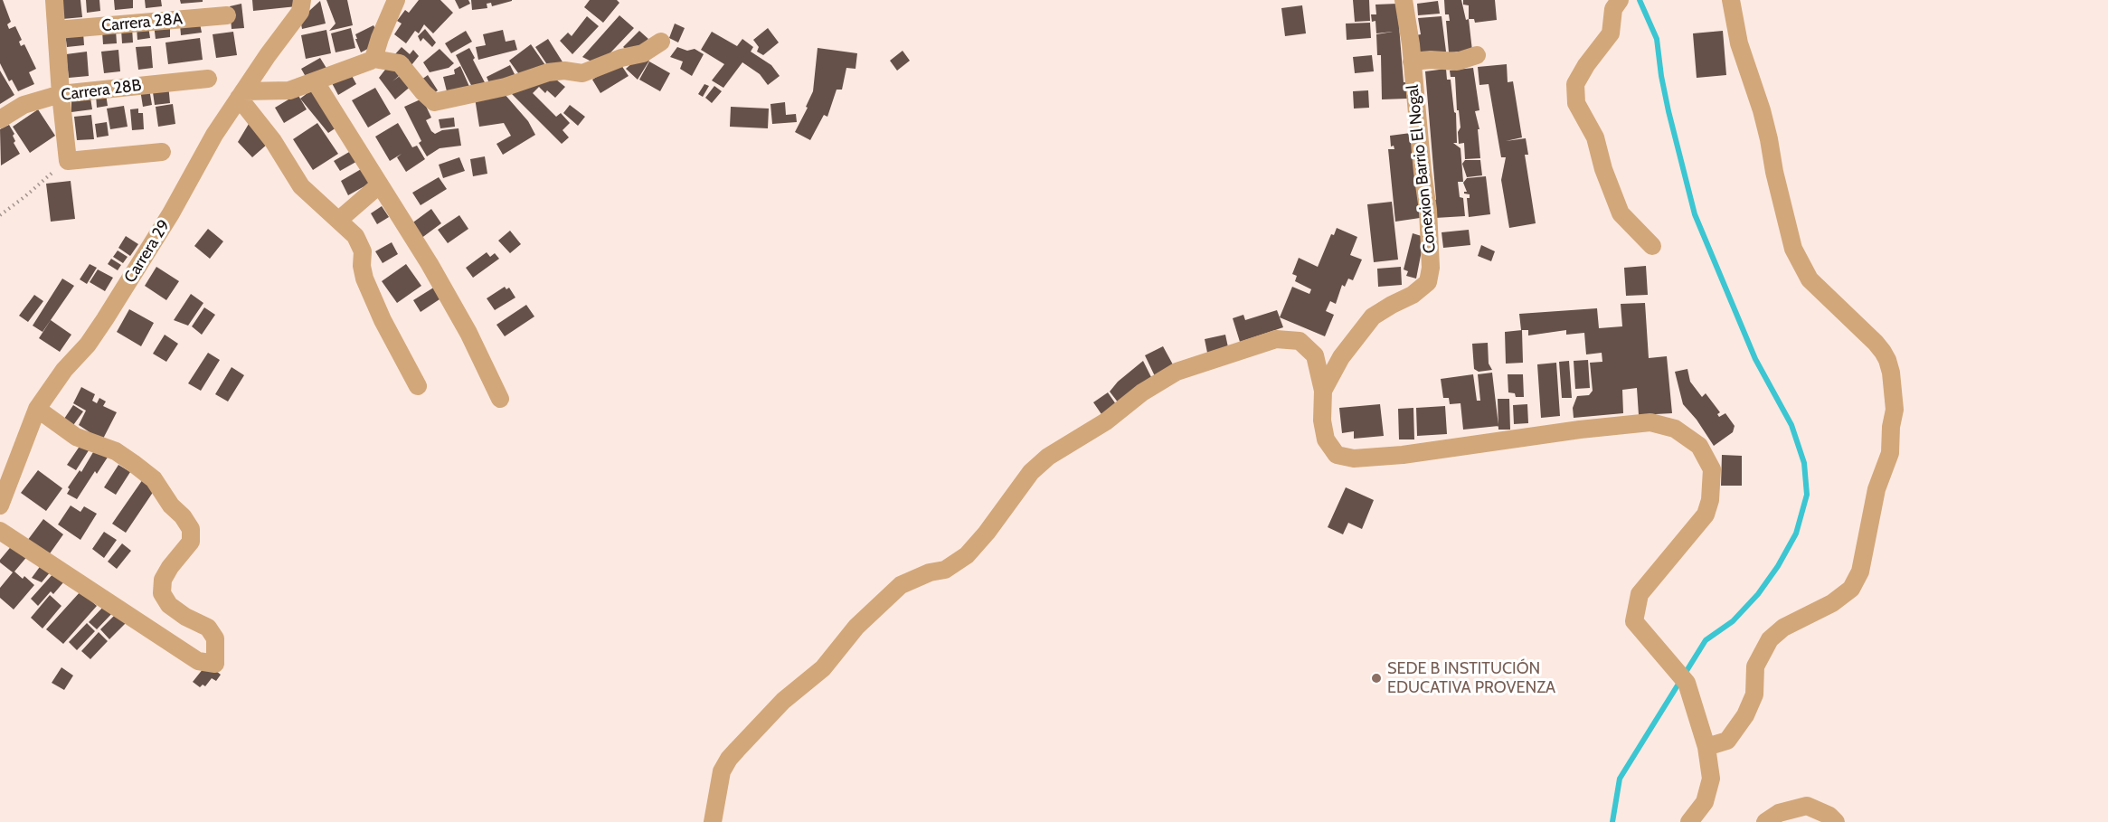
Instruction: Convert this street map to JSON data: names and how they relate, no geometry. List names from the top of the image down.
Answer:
{
  "streets": {
    "street": [
      "Carrera 28A",
      "Carrera 28B",
      "Conexion Barrio El Nogal",
      "Carrera 29"
    ]
  },
  "places": ["SEDE B INSTITUCIÓN EDUCATIVA PROVENZA"]
}
